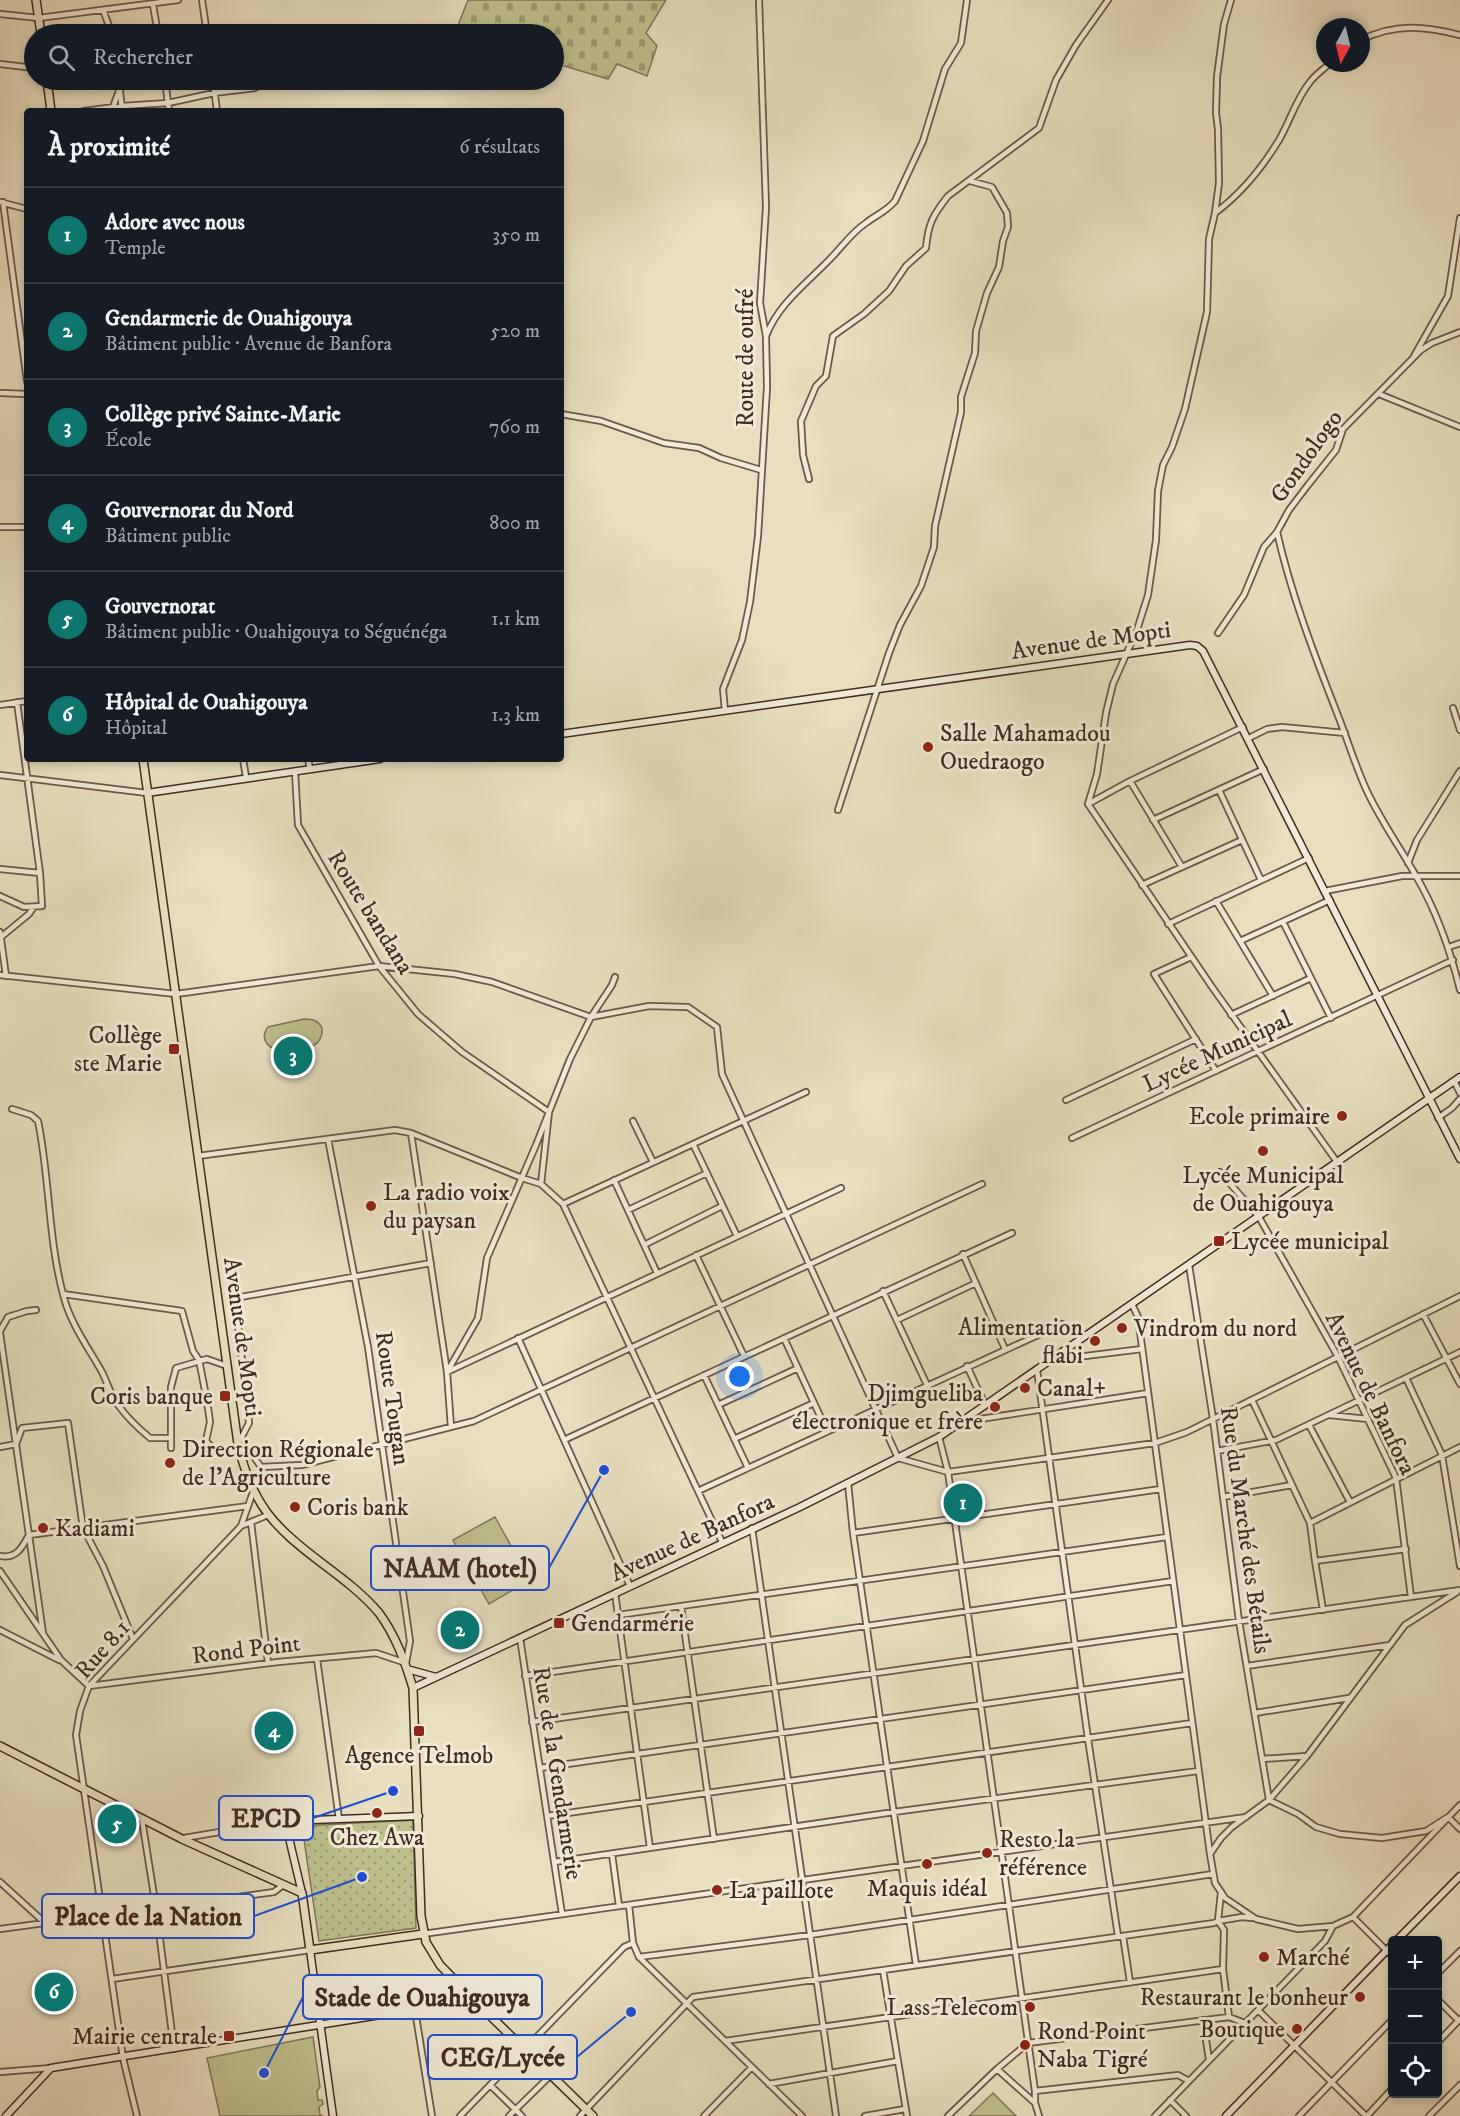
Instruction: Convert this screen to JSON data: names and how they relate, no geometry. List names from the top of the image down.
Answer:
{
  "streets": {
    "main road": ["Avenue de Mopti", "Avenue de Banfora"],
    "street": [
      "Route de oufré",
      "Gondologo",
      "Route bandana",
      "Lycée Municipal",
      "Route Tougan",
      "Rue du Marché des Bétails",
      "Rue 8.1",
      "Rond Point",
      "Rue de la Gendarmerie"
    ]
  },
  "crossings": [
    ["Route de oufré", "Avenue de Mopti"],
    ["Avenue de Mopti", "Lycée Municipal"],
    ["Avenue de Mopti", "Avenue de Banfora"],
    ["Avenue de Mopti", "Route Tougan"],
    ["Avenue de Mopti", "Rue 8.1"],
    ["Avenue de Mopti", "Rond Point"],
    ["Avenue de Banfora", "Rue du Marché des Bétails"],
    ["Avenue de Banfora", "Rue de la Gendarmerie"],
    ["Route Tougan", "Rond Point"],
    ["Rue 8.1", "Rond Point"]
  ],
  "places": {
    "other": [
      "Salle Mahamadou Ouedraogo",
      "Ecole primaire",
      "Lycée Municipal de Ouahigouya",
      "La radio voix du paysan",
      "Vindrom du nord",
      "Alimentation flabi",
      "Canal+",
      "Djimgueliba électronique et frère",
      "Direction Régionale de l'Agriculture",
      "NAAM (hotel)",
      "Coris bank",
      "Kadiami",
      "EPCD",
      "Chez Awa",
      "Resto la référence",
      "Maquis idéal",
      "Place de la Nation",
      "La paillote",
      "Marché",
      "Restaurant le bonheur",
      "Lass Telecom",
      "CEG/Lycée",
      "Boutique",
      "Rond Point Naba Tigré",
      "Stade de Ouahigouya"
    ],
    "transit": [
      "Collège ste Marie",
      "Lycée municipal",
      "Coris banque",
      "Gendarmérie",
      "Agence Telmob",
      "Mairie centrale"
    ]
  },
  "north": "bottom",
  "page": {
    "search": "Rechercher",
    "heading": ["À proximité", "6 résultats"],
    "list": [
      {
        "mark": "1",
        "name": "Adore avec nous",
        "note": "Temple",
        "value": "350 m"
      },
      {
        "mark": "2",
        "name": "Gendarmerie de Ouahigouya",
        "note": "Bâtiment public · Avenue de Banfora",
        "value": "520 m"
      },
      {
        "mark": "3",
        "name": "Collège privé Sainte-Marie",
        "note": "École",
        "value": "760 m"
      },
      {
        "mark": "4",
        "name": "Gouvernorat du Nord",
        "note": "Bâtiment public",
        "value": "800 m"
      },
      {
        "mark": "5",
        "name": "Gouvernorat",
        "note": "Bâtiment public · Ouahigouya to Séguénéga",
        "value": "1.1 km"
      },
      {
        "mark": "6",
        "name": "Hôpital de Ouahigouya",
        "note": "Hôpital",
        "value": "1.3 km"
      }
    ],
    "pins": [
      "3",
      "1",
      "2",
      "4",
      "5",
      "6"
    ],
    "map_buttons": ["+", "−"]
  }
}
